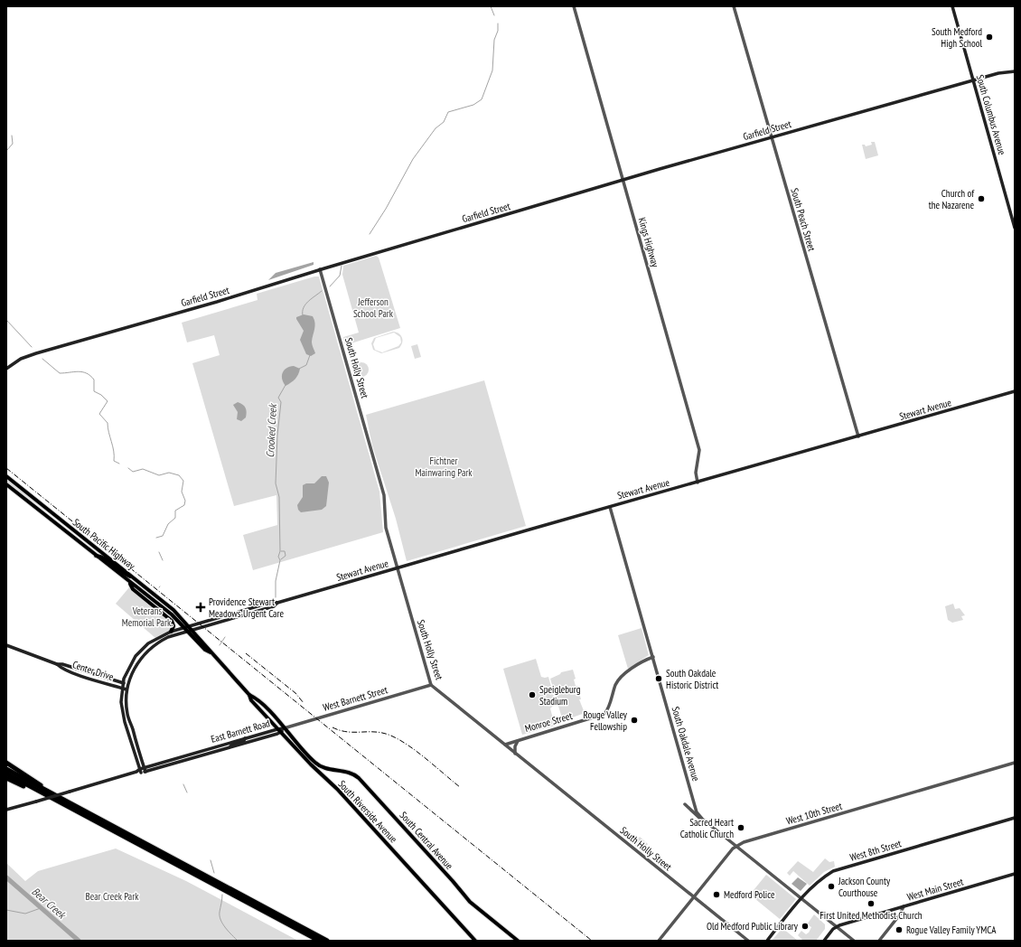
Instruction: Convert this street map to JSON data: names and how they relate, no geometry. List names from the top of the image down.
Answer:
{
  "streets": {
    "main road": [
      "South Columbus Avenue",
      "Garfield Street",
      "Stewart Avenue",
      "South Pacific Highway",
      "Center Drive",
      "East Barnett Road",
      "South Riverside Avenue",
      "South Central Avenue",
      "West 8th Street",
      "West Main Street"
    ],
    "street": [
      "South Peach Street",
      "Kings Highway",
      "South Holly Street",
      "West Barnett Street",
      "Monroe Street",
      "South Oakdale Avenue",
      "West 10th Street"
    ]
  },
  "crossings": [
    ["South Columbus Avenue", "Garfield Street"],
    ["Garfield Street", "South Peach Street"],
    ["Garfield Street", "Kings Highway"],
    ["Garfield Street", "South Holly Street"],
    ["South Peach Street", "Stewart Avenue"],
    ["Kings Highway", "Stewart Avenue"],
    ["South Holly Street", "Stewart Avenue"],
    ["South Holly Street", "West Barnett Street"],
    ["South Holly Street", "Monroe Street"],
    ["South Holly Street", "West 10th Street"],
    ["Stewart Avenue", "South Pacific Highway"],
    ["Stewart Avenue", "Center Drive"],
    ["Stewart Avenue", "East Barnett Road"],
    ["Stewart Avenue", "South Oakdale Avenue"],
    ["Stewart Avenue", "South Riverside Avenue"],
    ["South Pacific Highway", "South Riverside Avenue"],
    ["West Barnett Street", "East Barnett Road"],
    ["West Barnett Street", "South Riverside Avenue"],
    ["Monroe Street", "South Oakdale Avenue"],
    ["East Barnett Road", "South Riverside Avenue"],
    ["South Oakdale Avenue", "West 10th Street"],
    ["South Oakdale Avenue", "West 8th Street"],
    ["South Oakdale Avenue", "West Main Street"],
    ["South Riverside Avenue", "South Central Avenue"]
  ],
  "water": ["Crooked Creek", "Bear Creek"],
  "parks": [
    "Jefferson School Park",
    "Fichtner Mainwaring Park",
    "Veterans Memorial Park.",
    "Bear Creek Park"
  ],
  "places": {
    "other": [
      "South Medford High School",
      "Church of the Nazarene",
      "South Oakdale Historic District",
      "Speigleburg Stadium",
      "Rouge Valley Fellowship",
      "Sacred Heart Catholic Church",
      "Jackson County Courthouse",
      "Medford Police",
      "First United Methodist Church",
      "Old Medford Public Library",
      "Rogue Valley Family YMCA"
    ],
    "health": ["Providence Stewart Meadows Urgent Care"]
  }
}
